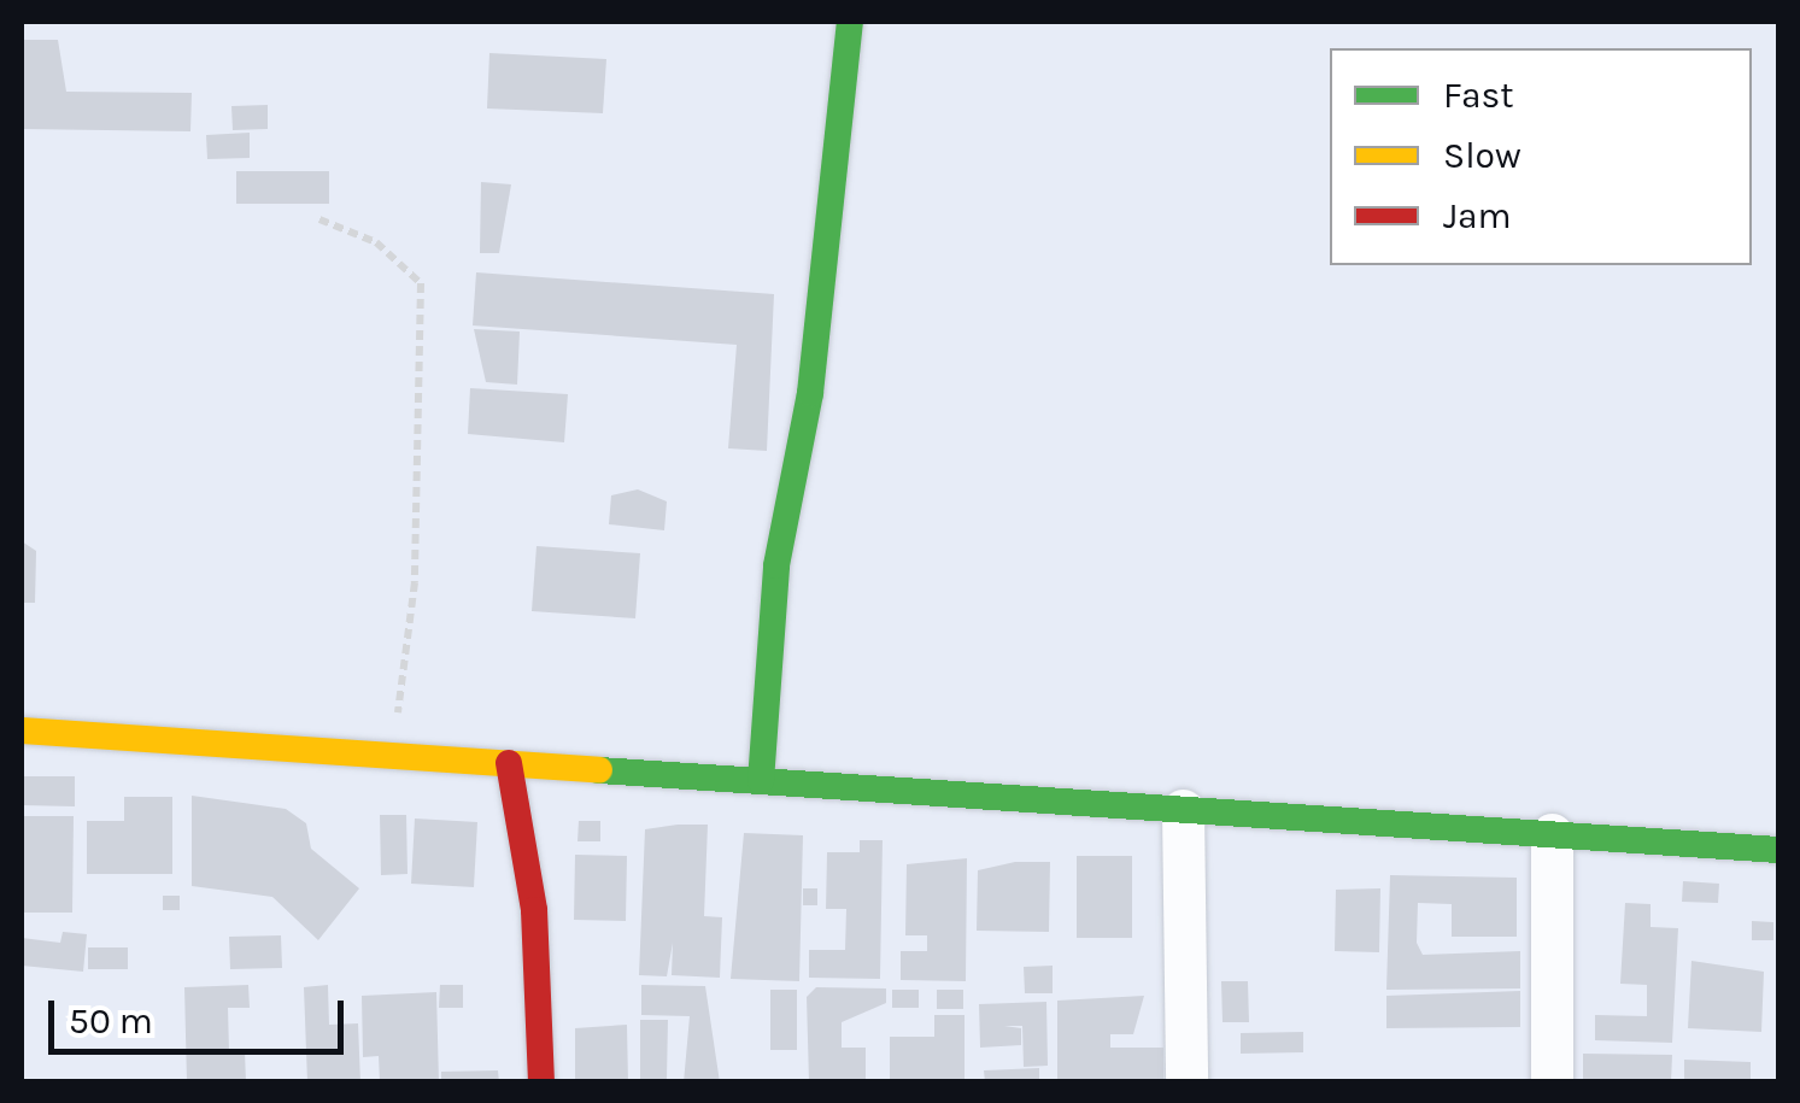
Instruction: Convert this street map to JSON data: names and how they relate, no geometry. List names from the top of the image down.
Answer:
{
  "legend": ["Fast", "Slow", "Jam"],
  "scale_bar": "50 m"
}
